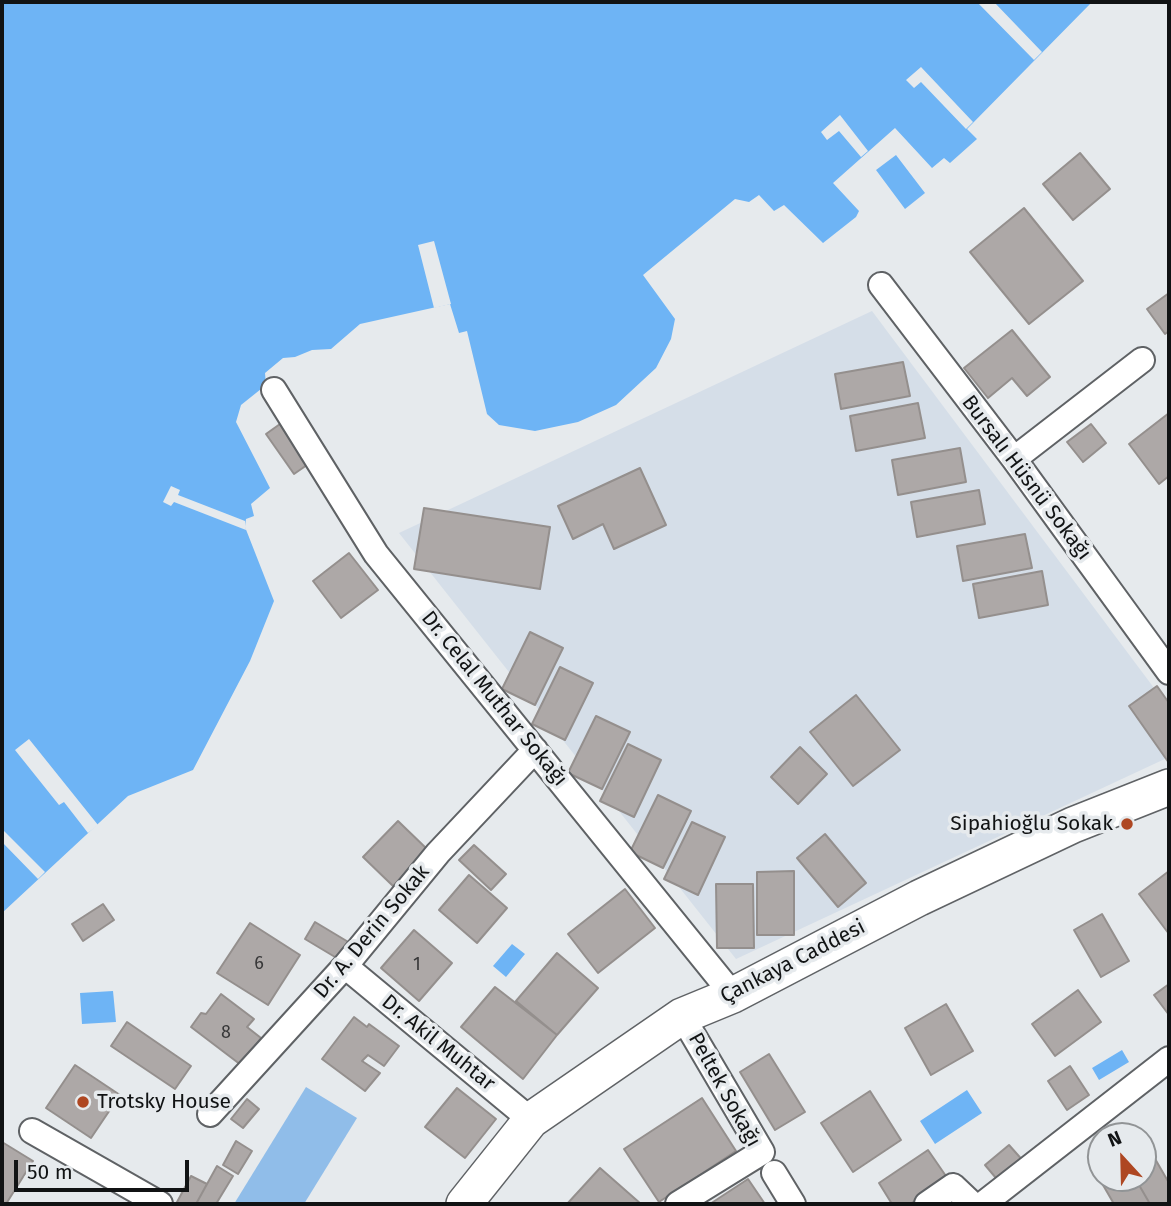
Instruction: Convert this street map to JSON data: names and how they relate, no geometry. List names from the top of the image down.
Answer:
{
  "streets": {
    "street": [
      "Bursalı Hüsnü Sokağı",
      "Dr. Celal Muthar Sokağı",
      "Dr. A. Derin Sokak",
      "Çankaya Caddesi",
      "Dr. Akil Muhtar",
      "Peltek Sokağı"
    ]
  },
  "crossings": [
    ["Dr. Celal Muthar Sokağı", "Dr. A. Derin Sokak"],
    ["Dr. Celal Muthar Sokağı", "Çankaya Caddesi"],
    ["Dr. A. Derin Sokak", "Dr. Akil Muhtar"],
    ["Çankaya Caddesi", "Dr. Akil Muhtar"],
    ["Çankaya Caddesi", "Peltek Sokağı"]
  ],
  "places": ["Sipahioğlu Sokak", "Trotsky House"],
  "house_numbers": ["6", "1", "8"],
  "scale_bar": "50 m",
  "north": "top"
}
